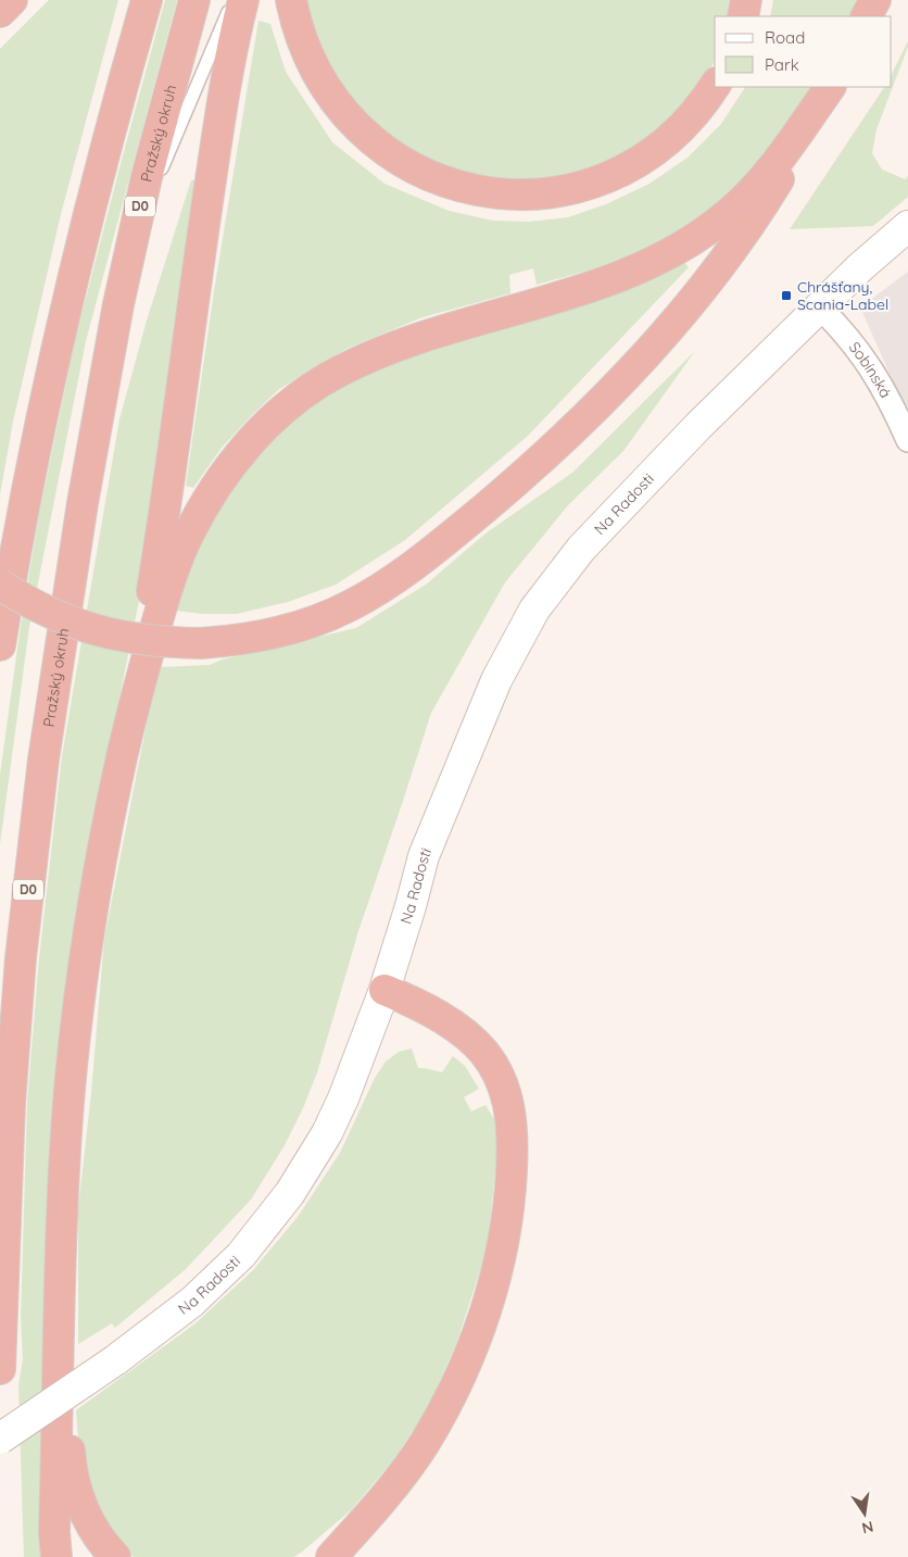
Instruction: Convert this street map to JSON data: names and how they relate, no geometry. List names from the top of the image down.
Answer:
{
  "streets": {
    "highway": ["Pražský okruh", "D0"],
    "main road": ["Na Radosti"],
    "street": ["Sobínská"]
  },
  "crossings": [
    ["Sobínská", "Na Radosti"]
  ],
  "places": {
    "transit": ["Chrášťany, Scania-Label"]
  },
  "legend": ["Road", "Park"],
  "north": "bottom"
}
